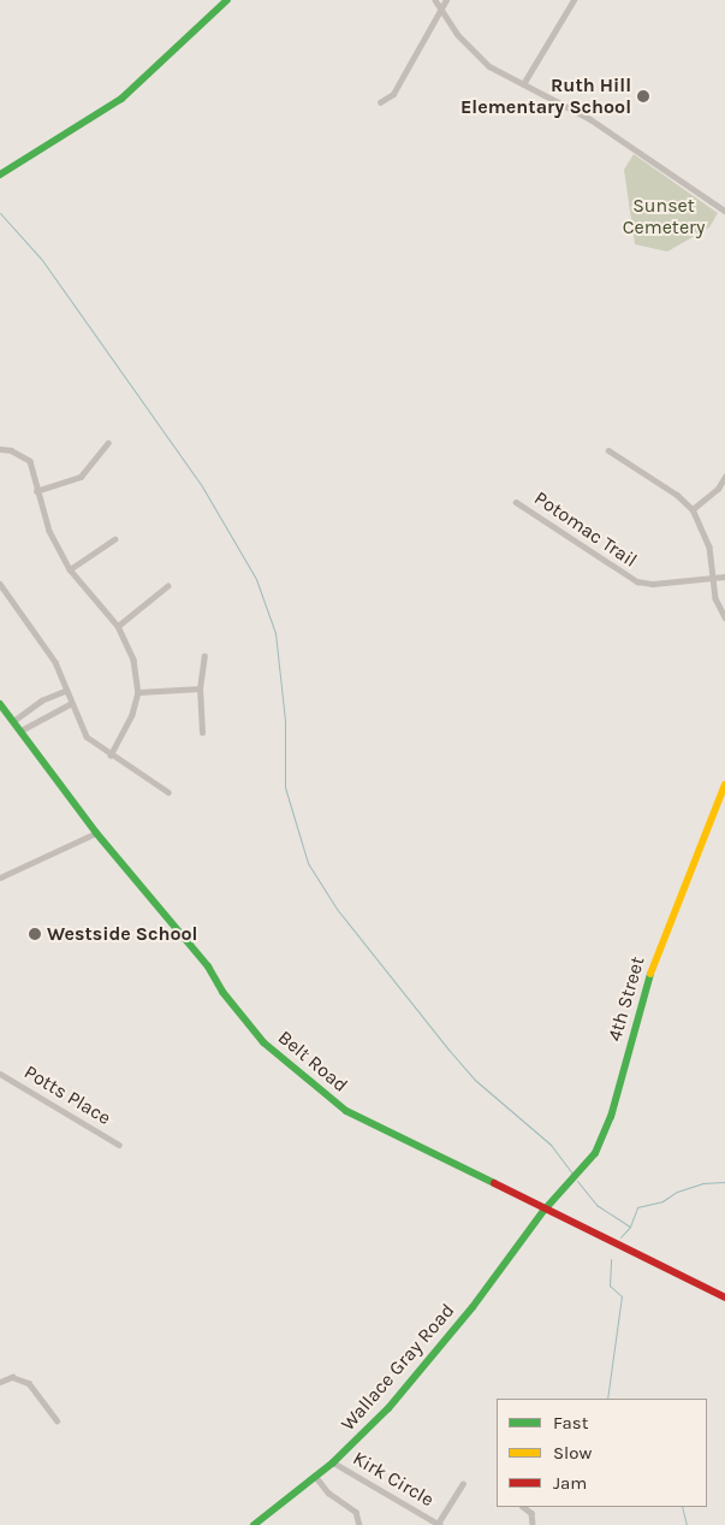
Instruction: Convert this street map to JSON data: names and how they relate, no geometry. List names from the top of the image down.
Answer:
{
  "streets": {
    "street": [
      "Potomac Trail",
      "4th Street",
      "Belt Road",
      "Potts Place",
      "Wallace Gray Road",
      "Kirk Circle"
    ]
  },
  "crossings": [
    ["4th Street", "Belt Road"],
    ["4th Street", "Wallace Gray Road"],
    ["Belt Road", "Wallace Gray Road"],
    ["Wallace Gray Road", "Kirk Circle"]
  ],
  "parks": ["Sunset Cemetery"],
  "places": ["Ruth Hill Elementary School", "Westside School"],
  "legend": ["Fast", "Slow", "Jam"]
}
